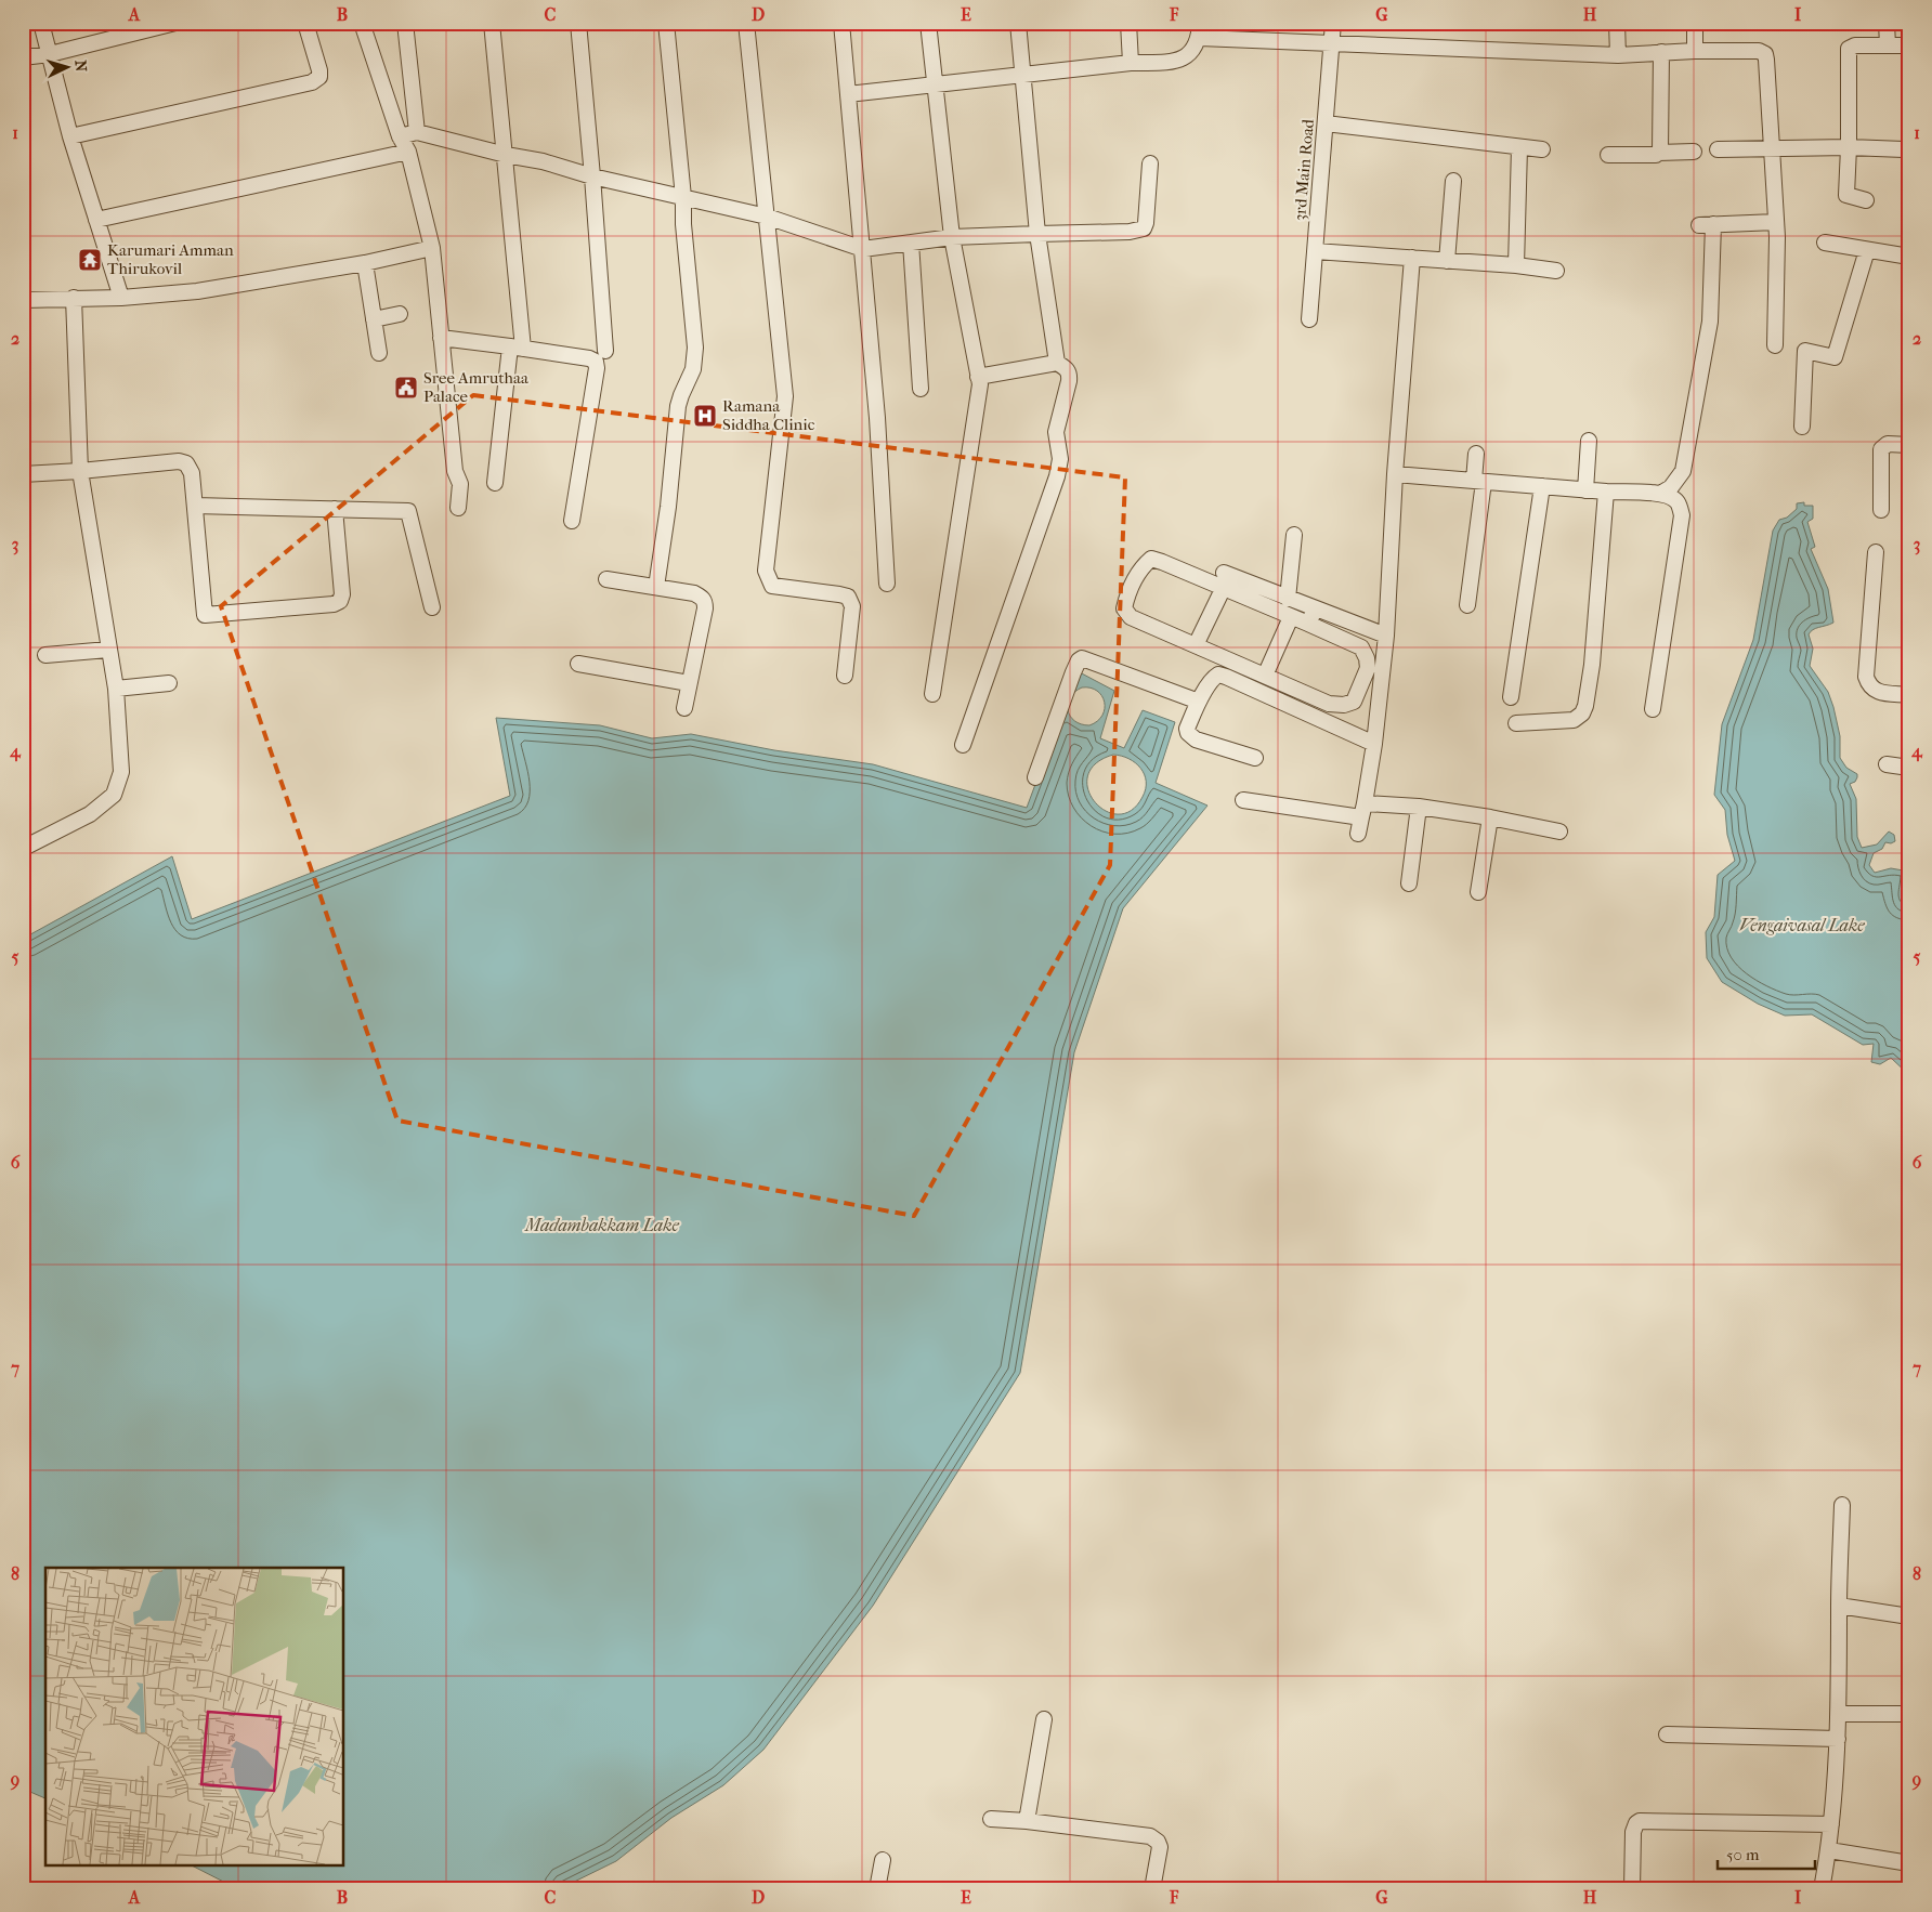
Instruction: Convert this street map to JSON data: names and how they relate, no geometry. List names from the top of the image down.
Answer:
{
  "streets": {
    "street": ["3rd Main Road"]
  },
  "water": ["Vengaivasal Lake", "Madambakkam Lake"],
  "places": {
    "temple": ["Karumari Amman Thirukovil"],
    "public building": ["Sree Amruthaa Palace"],
    "hospital": ["Ramana Siddha Clinic"]
  },
  "scale_bar": "50 m",
  "north": "right",
  "grid": {
    "columns": [
      "A",
      "B",
      "C",
      "D",
      "E",
      "F",
      "G",
      "H",
      "I"
    ],
    "rows": [
      "1",
      "2",
      "3",
      "4",
      "5",
      "6",
      "7",
      "8",
      "9"
    ]
  }
}
